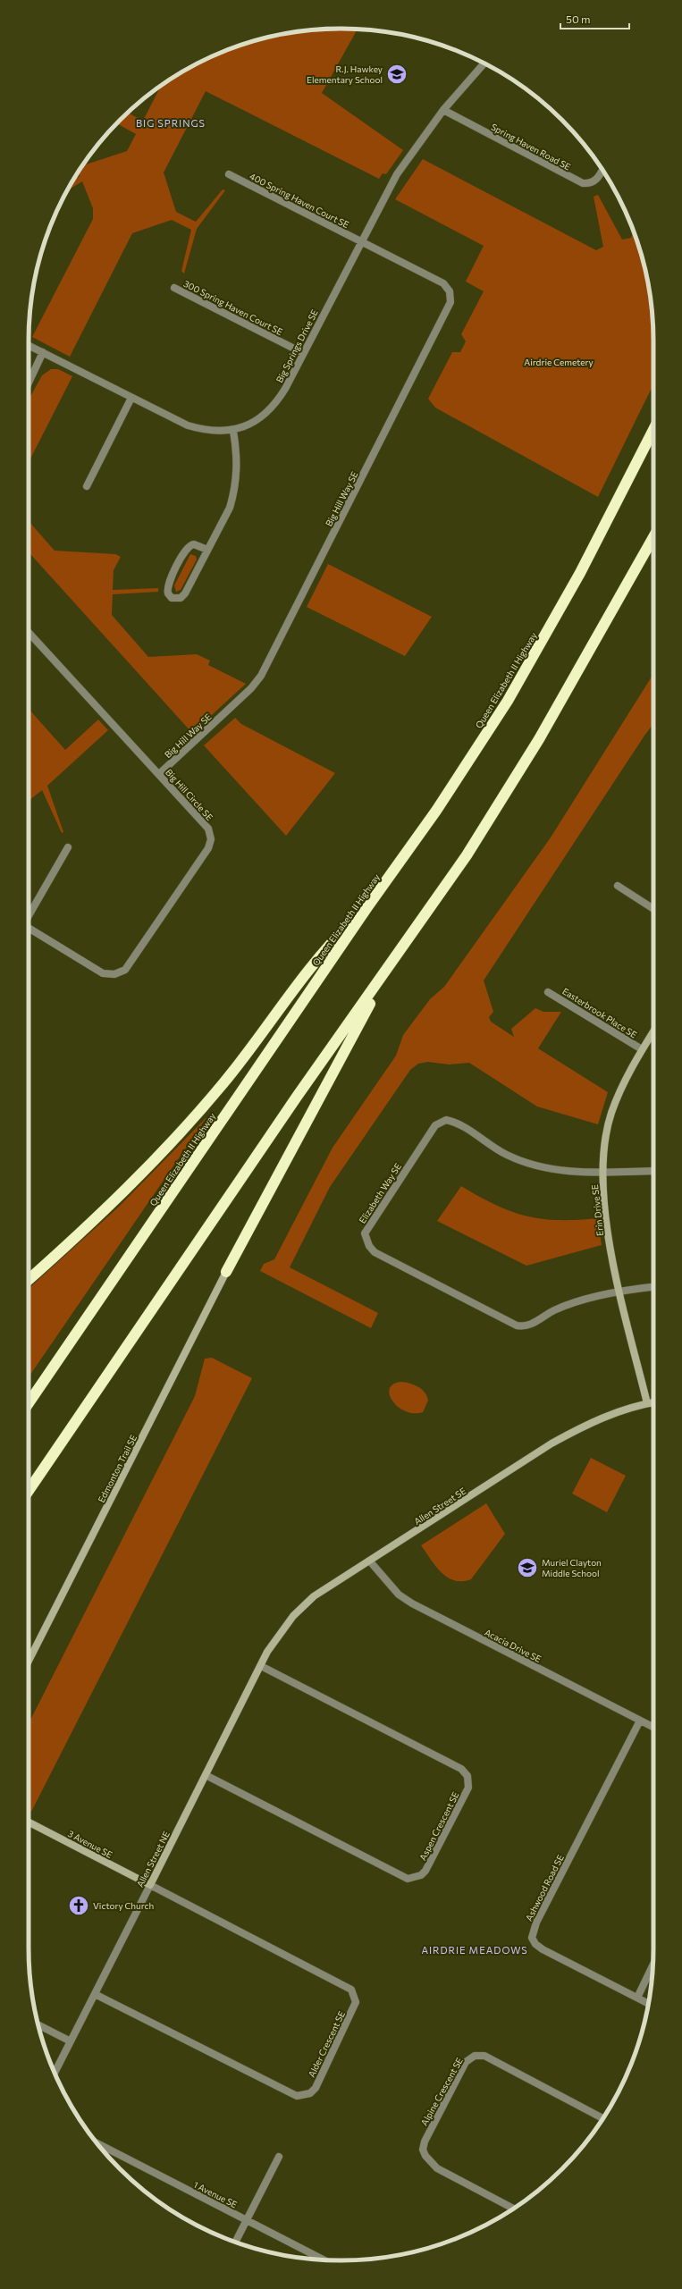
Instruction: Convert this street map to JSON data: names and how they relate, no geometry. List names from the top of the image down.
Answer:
{
  "streets": {
    "highway": ["Queen Elizabeth II Highway"],
    "street": [
      "Spring Haven Road SE",
      "400 Spring Haven Court SE",
      "300 Spring Haven Court SE",
      "Big Springs Drive SE",
      "Big Hill Way SE",
      "Big Hill Circle SE",
      "Easterbrook Place SE",
      "Elizabeth Way SE",
      "Erin Drive SE",
      "Edmonton Trail SE",
      "Allen Street SE",
      "Acacia Drive SE",
      "Aspen Crescent SE",
      "3 Avenue SE",
      "Allen Street NE",
      "Ashwood Road SE",
      "Alder Crescent SE",
      "Alpine Crescent SE",
      "1 Avenue SE"
    ]
  },
  "crossings": [
    ["Spring Haven Road SE", "Big Springs Drive SE"],
    ["400 Spring Haven Court SE", "Big Springs Drive SE"],
    ["400 Spring Haven Court SE", "Big Hill Way SE"],
    ["300 Spring Haven Court SE", "Big Springs Drive SE"],
    ["Big Springs Drive SE", "Big Hill Way SE"],
    ["Big Hill Way SE", "Big Hill Circle SE"],
    ["Easterbrook Place SE", "Erin Drive SE"],
    ["Elizabeth Way SE", "Erin Drive SE"],
    ["Erin Drive SE", "Allen Street SE"],
    ["Allen Street SE", "Acacia Drive SE"],
    ["Allen Street SE", "Aspen Crescent SE"],
    ["Allen Street SE", "Allen Street NE"],
    ["Acacia Drive SE", "Ashwood Road SE"],
    ["Aspen Crescent SE", "Allen Street NE"],
    ["3 Avenue SE", "Allen Street NE"],
    ["3 Avenue SE", "Alder Crescent SE"],
    ["Allen Street NE", "Alder Crescent SE"]
  ],
  "districts": ["BIG SPRINGS", "AIRDRIE MEADOWS"],
  "parks": ["Airdrie Cemetery"],
  "places": {
    "school or university": ["R.J. Hawkey Elementary School", "Muriel Clayton Middle School"],
    "church": ["Victory Church"]
  },
  "scale_bar": "50 m"
}
